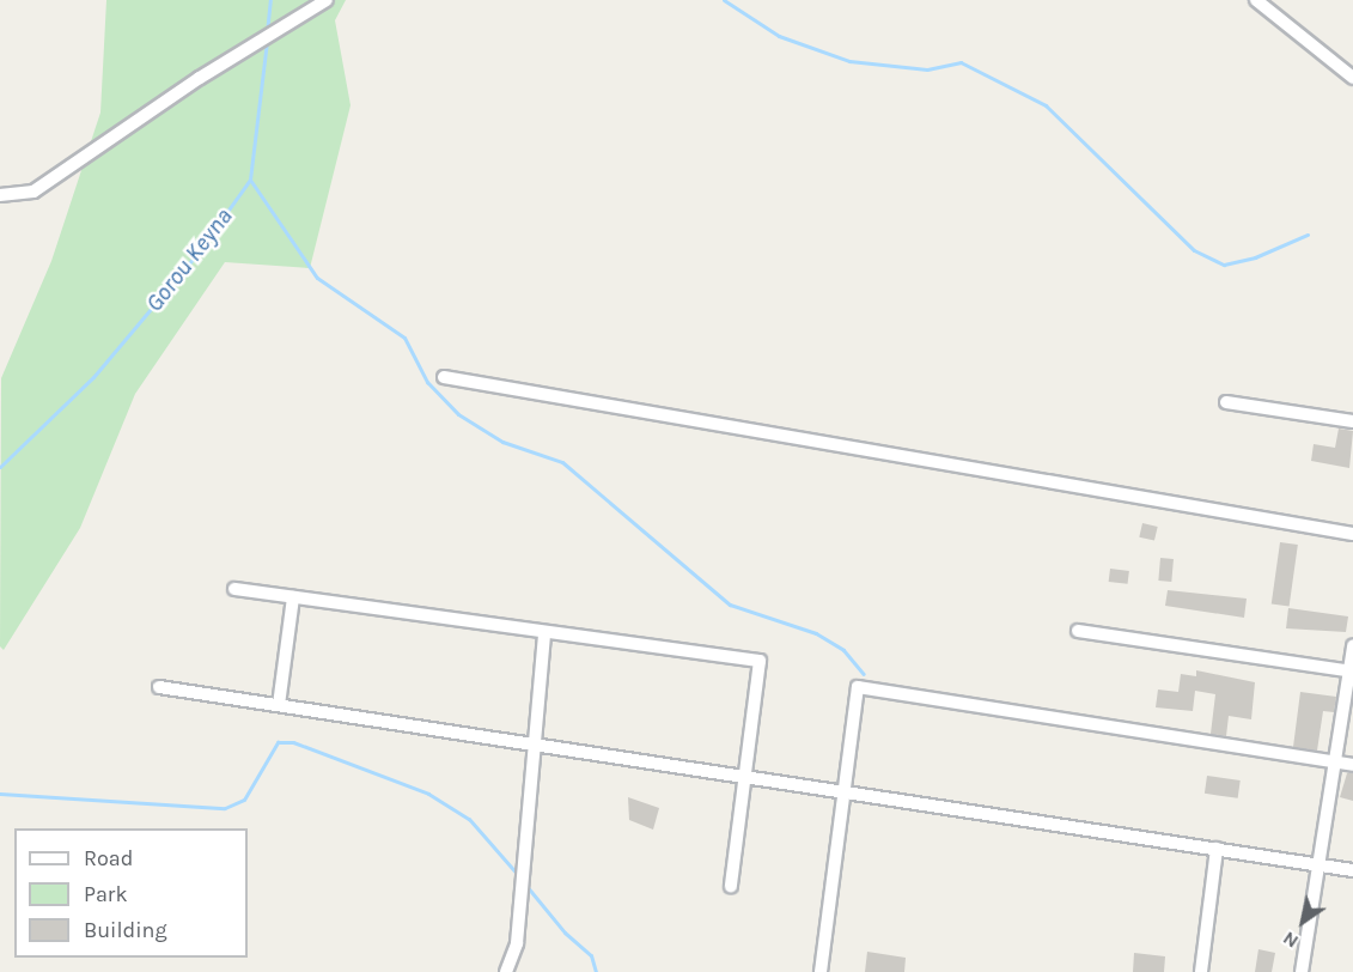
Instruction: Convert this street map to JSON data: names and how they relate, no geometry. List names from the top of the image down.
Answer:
{
  "water": ["Gorou Keyna"],
  "legend": ["Road", "Park", "Building"],
  "north": "bottom left"
}
